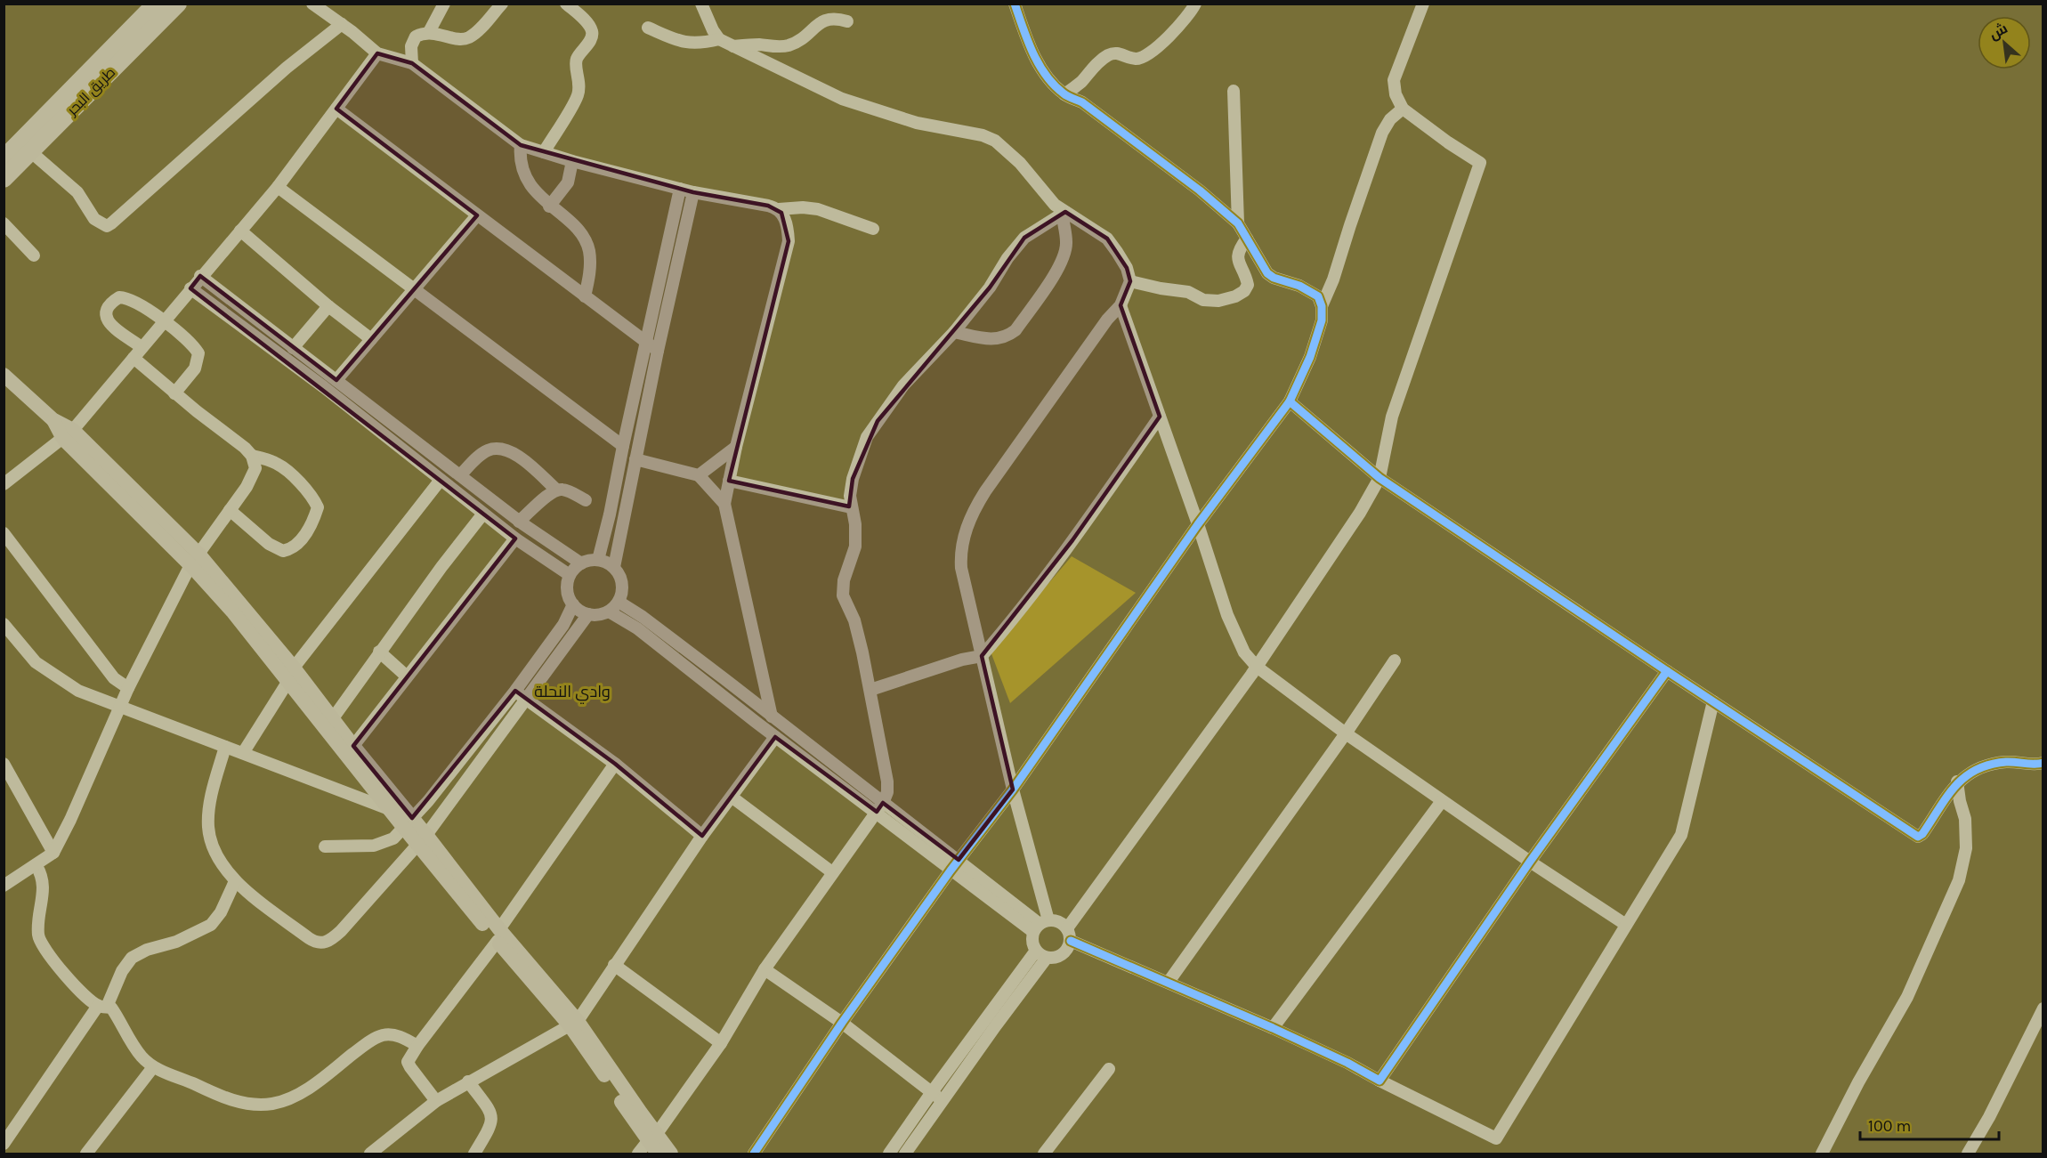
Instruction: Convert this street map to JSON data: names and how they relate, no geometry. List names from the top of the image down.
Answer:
{
  "streets": {
    "highway": ["طريق البحر"]
  },
  "districts": ["وادي النحلة"],
  "scale_bar": "100 m",
  "north": "top left"
}
